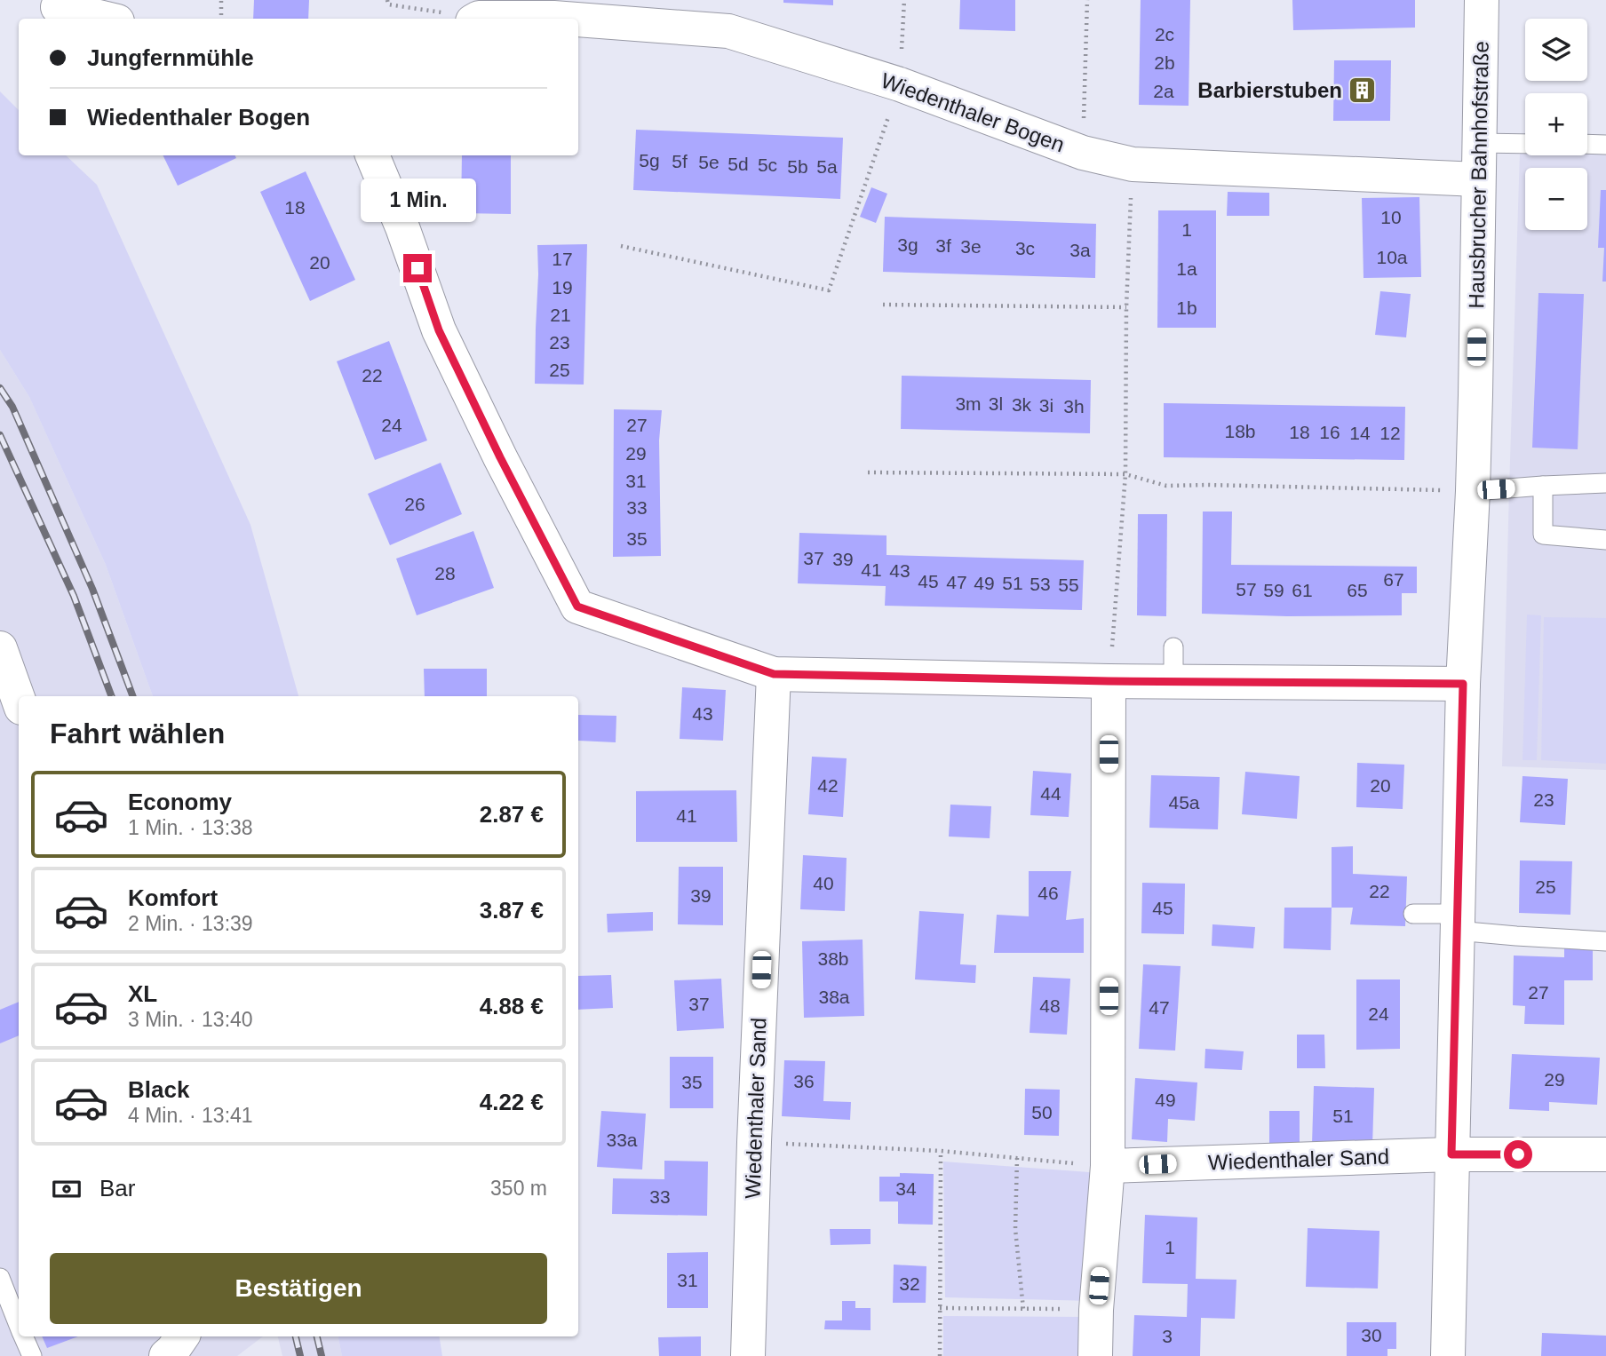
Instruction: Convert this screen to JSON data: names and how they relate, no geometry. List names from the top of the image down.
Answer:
{
  "streets": {
    "street": ["Wiedenthaler Bogen", "Hausbrucher Bahnhofstraße", "Wiedenthaler Sand"]
  },
  "crossings": [
    ["Wiedenthaler Bogen", "Hausbrucher Bahnhofstraße"],
    ["Hausbrucher Bahnhofstraße", "Wiedenthaler Sand"]
  ],
  "places": {
    "building": ["Barbierstuben"]
  },
  "house_numbers": [
    "2c",
    "2b",
    "2a",
    "5g",
    "5f",
    "5e",
    "5d",
    "5c",
    "5b",
    "5a",
    "18",
    "10",
    "1",
    "3g",
    "3f",
    "3e",
    "3c",
    "3a",
    "10a",
    "17",
    "20",
    "1a",
    "19",
    "1b",
    "21",
    "23",
    "25",
    "22",
    "3m",
    "3l",
    "3k",
    "3i",
    "3h",
    "24",
    "27",
    "18b",
    "18",
    "16",
    "14",
    "12",
    "29",
    "31",
    "26",
    "33",
    "35",
    "37",
    "39",
    "41",
    "43",
    "28",
    "67",
    "45",
    "47",
    "49",
    "51",
    "53",
    "55",
    "57",
    "59",
    "61",
    "65",
    "43",
    "42",
    "20",
    "44",
    "23",
    "45a",
    "41",
    "40",
    "25",
    "22",
    "46",
    "39",
    "45",
    "38b",
    "27",
    "38a",
    "37",
    "48",
    "47",
    "24",
    "29",
    "36",
    "35",
    "49",
    "50",
    "51",
    "33a",
    "34",
    "33",
    "1",
    "31",
    "32",
    "30",
    "3"
  ],
  "page": {
    "map_buttons": ["+", "−"],
    "banner": ["Jungfernmühle", "Wiedenthaler Bogen"],
    "bubble": "1 Min.",
    "heading": "Fahrt wählen",
    "list": [
      {
        "name": "Economy",
        "note": "1 Min. · 13:38",
        "value": "2.87 €"
      },
      {
        "name": "Komfort",
        "note": "2 Min. · 13:39",
        "value": "3.87 €"
      },
      {
        "name": "XL",
        "note": "3 Min. · 13:40",
        "value": "4.88 €"
      },
      {
        "name": "Black",
        "note": "4 Min. · 13:41",
        "value": "4.22 €"
      }
    ],
    "pay": ["Bar", "350 m"],
    "buttons": "Bestätigen"
  }
}
